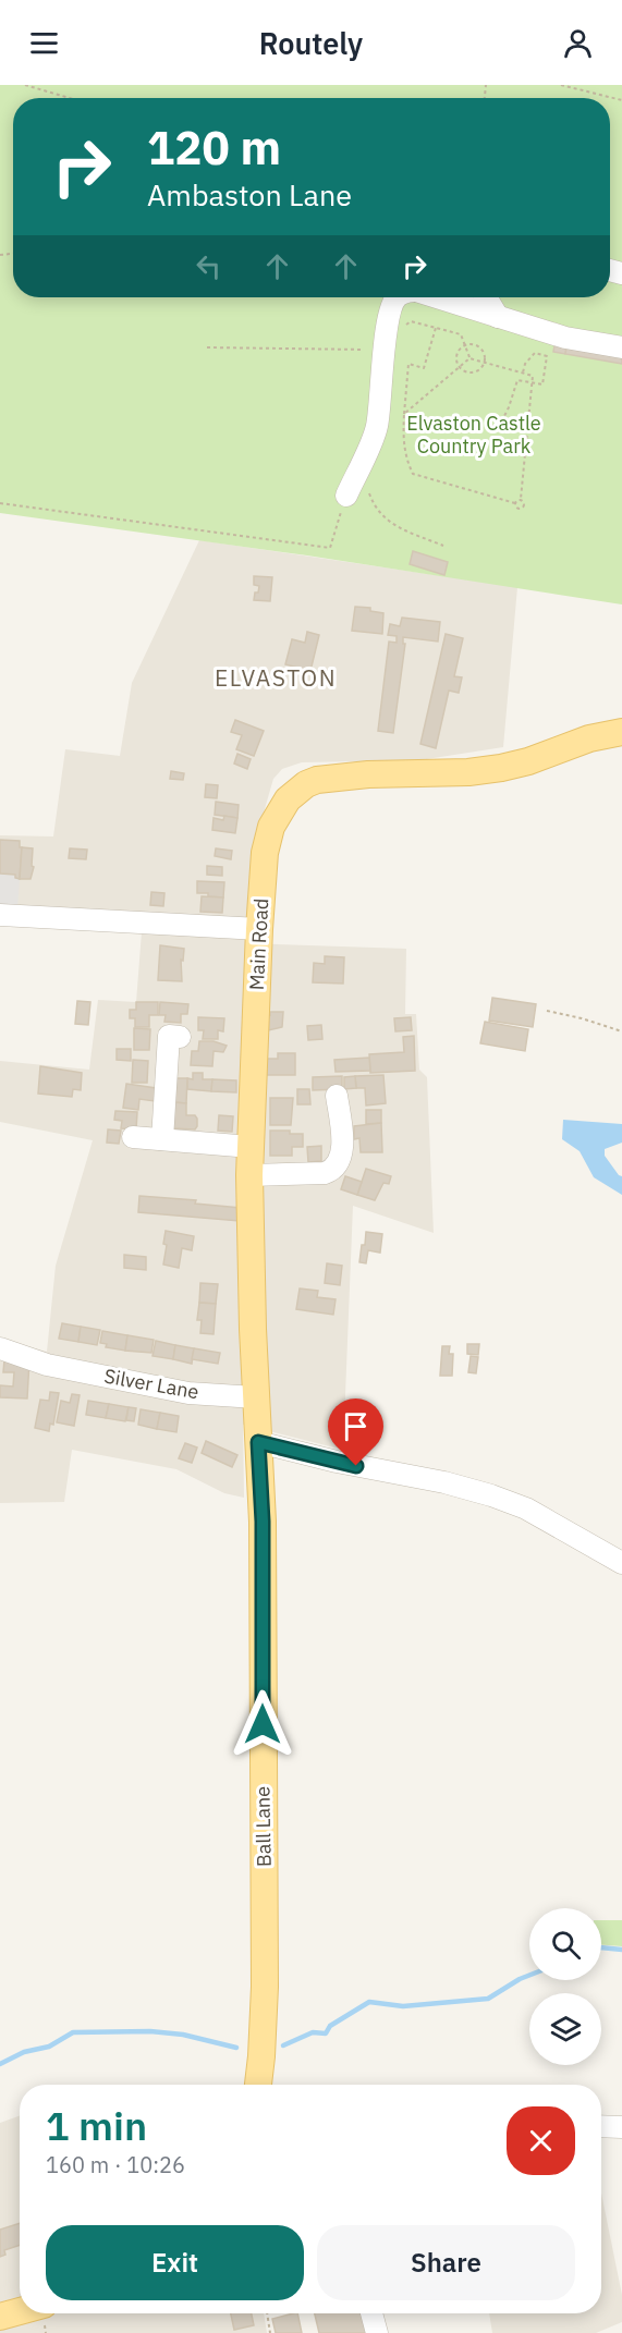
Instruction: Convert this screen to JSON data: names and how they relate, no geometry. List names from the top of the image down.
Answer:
{
  "streets": {
    "main road": ["Main Road", "Ball Lane"],
    "street": ["Silver Lane"]
  },
  "crossings": [
    ["Main Road", "Silver Lane"],
    ["Main Road", "Ball Lane"]
  ],
  "districts": ["ELVASTON"],
  "parks": ["Elvaston Castle Country Park"],
  "page": {
    "header": "Routely",
    "turn": ["120 m", "Ambaston Lane"],
    "heading": ["1 min", "160 m · 10:26"],
    "buttons": ["Exit", "Share"]
  }
}
